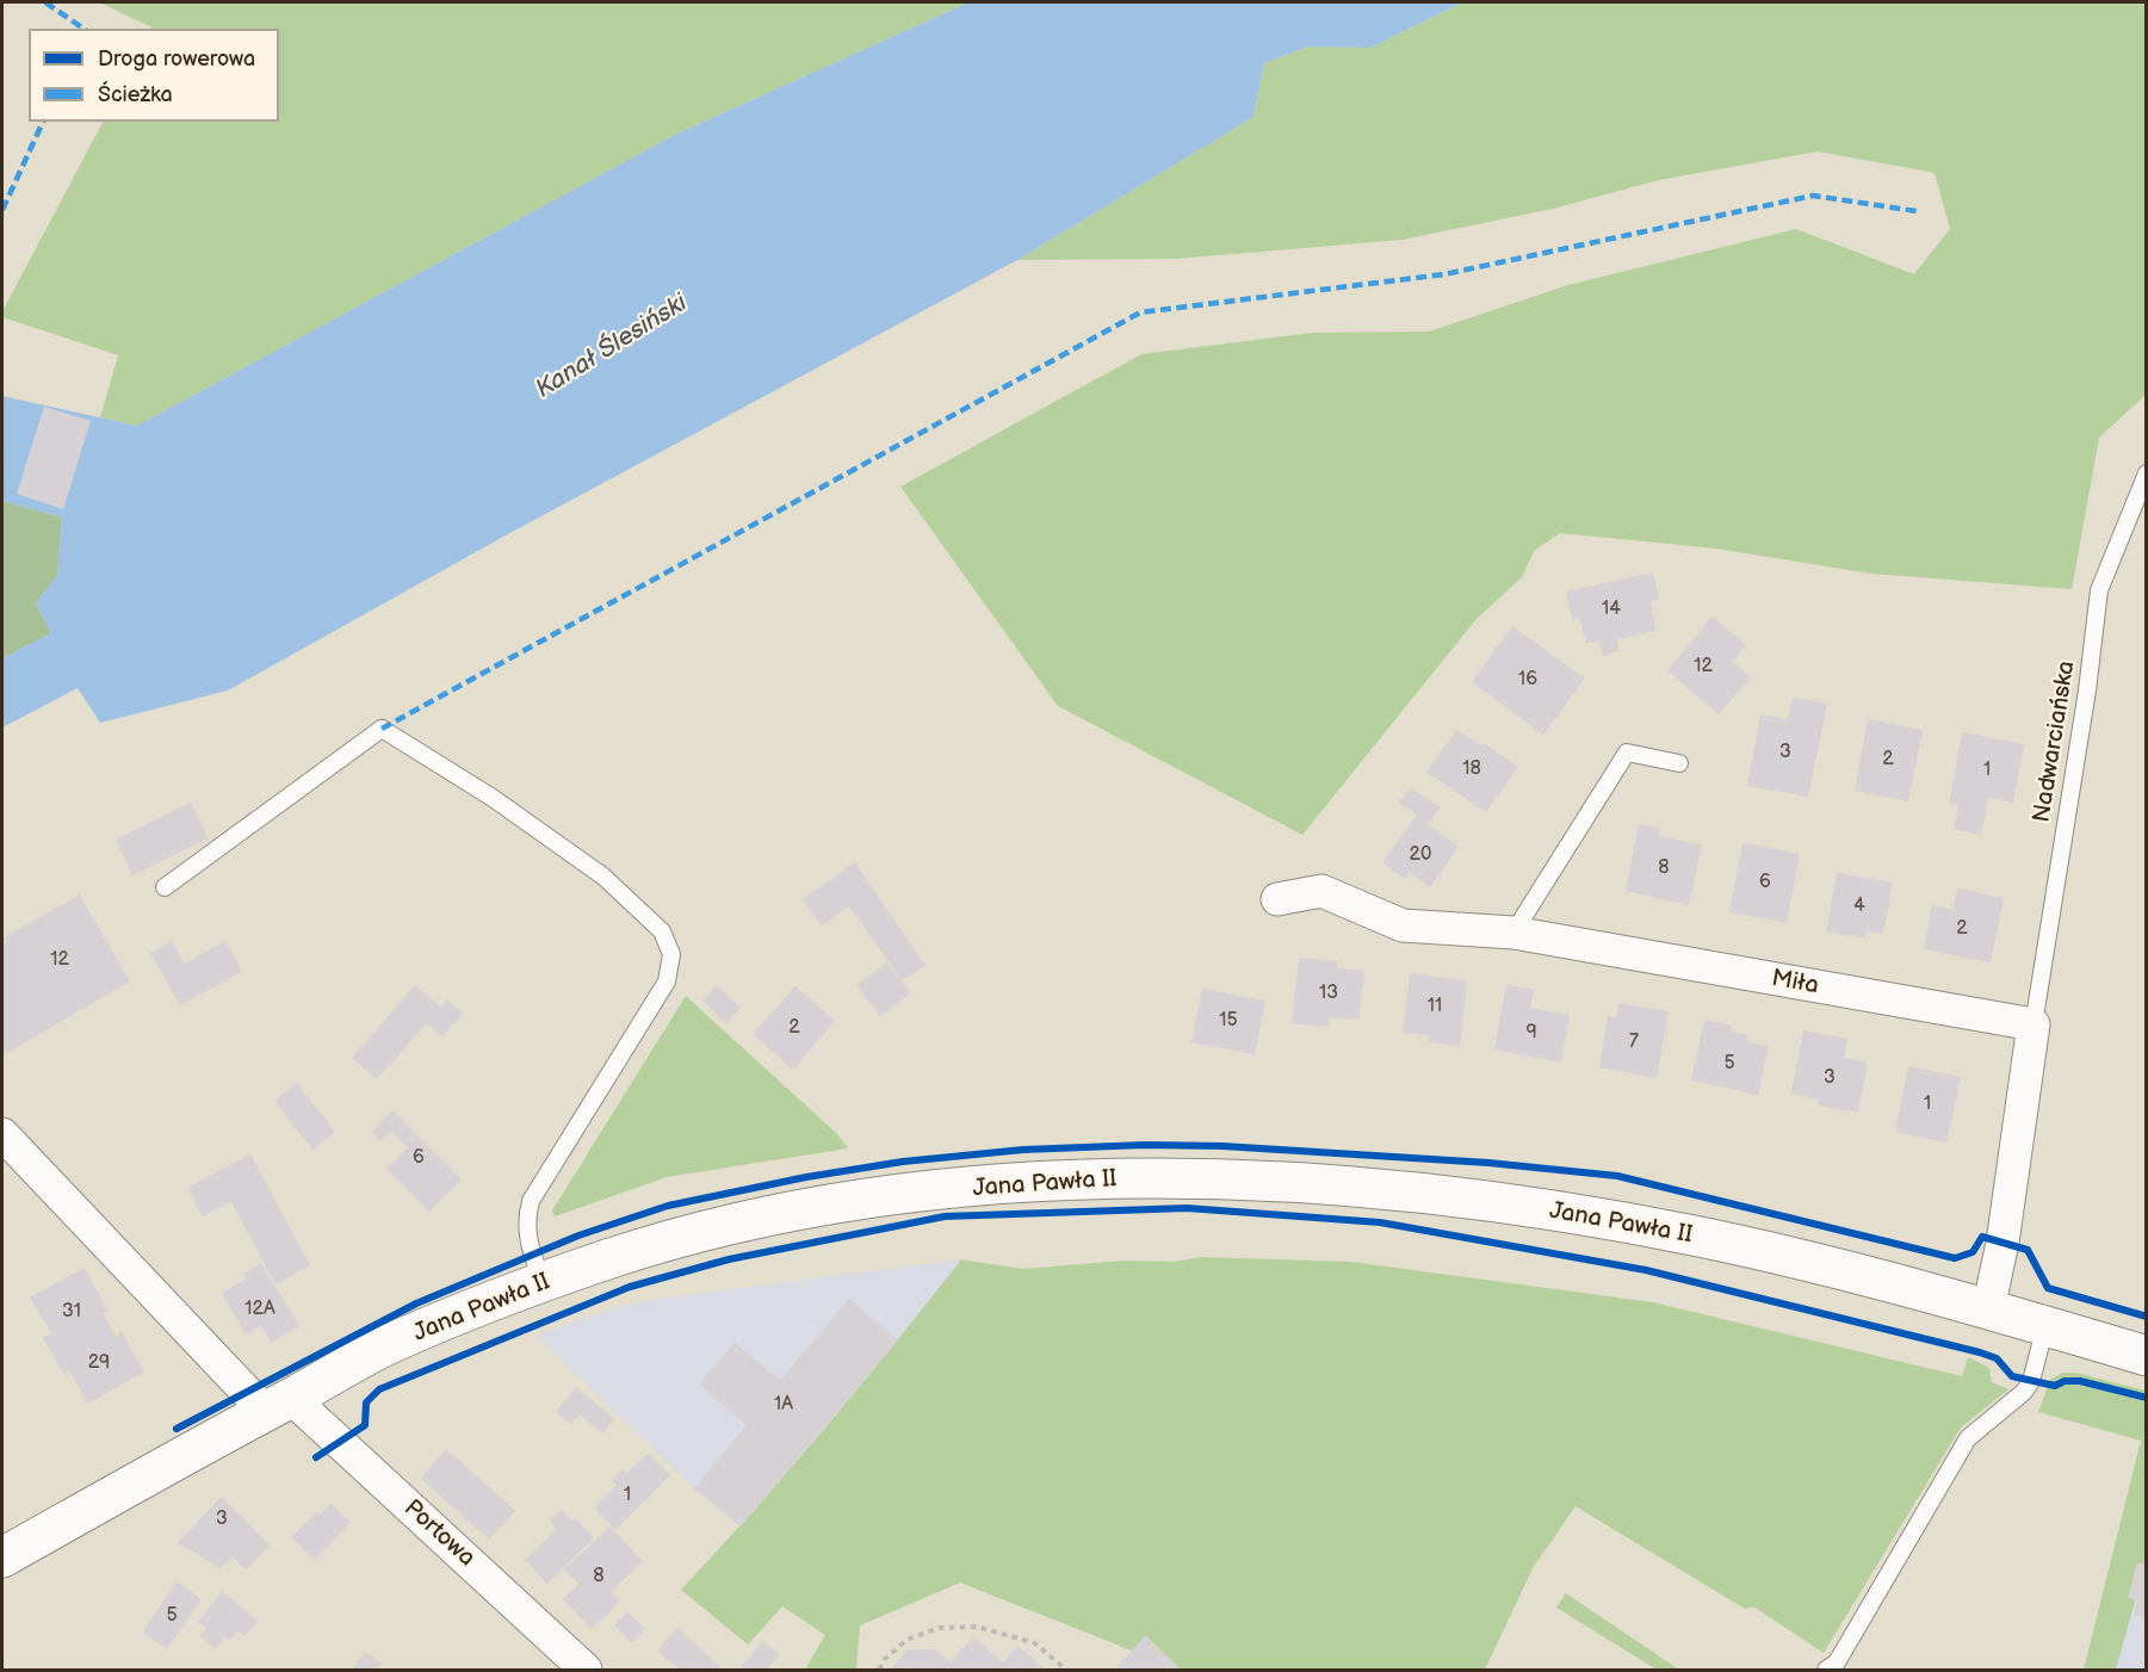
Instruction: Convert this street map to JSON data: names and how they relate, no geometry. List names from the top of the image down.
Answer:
{
  "streets": {
    "main road": ["Jana Pawła II"],
    "street": ["Miła", "Portowa"],
    "lane": ["Nadwarciańska"]
  },
  "crossings": [
    ["Nadwarciańska", "Miła"],
    ["Jana Pawła II", "Portowa"]
  ],
  "water": ["Kanał Ślesiński"],
  "house_numbers": [
    "14",
    "12",
    "16",
    "3",
    "2",
    "18",
    "1",
    "20",
    "8",
    "6",
    "4",
    "2",
    "12",
    "13",
    "11",
    "15",
    "2",
    "9",
    "7",
    "5",
    "3",
    "1",
    "6",
    "12A",
    "31",
    "29",
    "1A",
    "1",
    "3",
    "8",
    "5"
  ],
  "legend": ["Droga rowerowa", "Ścieżka"]
}
